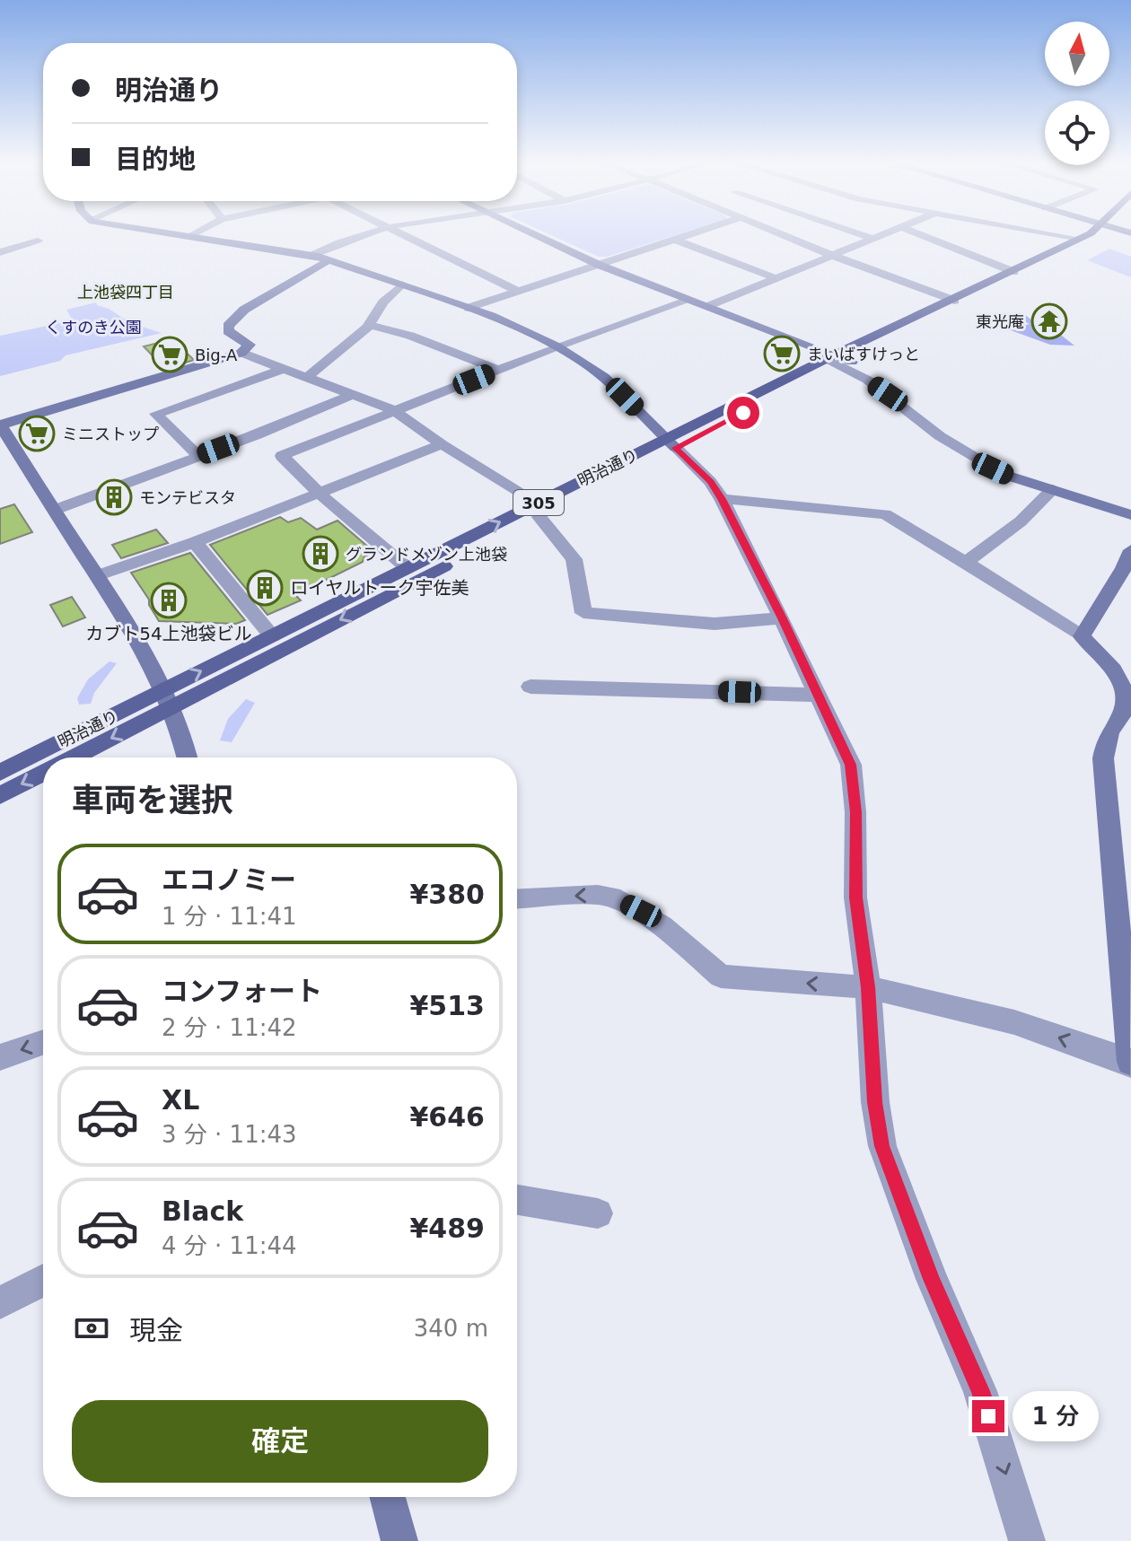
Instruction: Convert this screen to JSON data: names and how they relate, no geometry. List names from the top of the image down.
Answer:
{
  "streets": {
    "main road": ["明治通り", "305"]
  },
  "districts": ["上池袋四丁目"],
  "parks": ["くすのき公園"],
  "places": {
    "temple": ["東光庵"],
    "supermarket": ["まいばすけっと", "Big-A", "ミニストップ"],
    "building": [
      "モンテビスタ",
      "グランドメゾン上池袋",
      "ロイヤルトーク宇佐美",
      "カブト54上池袋ビル"
    ]
  },
  "north": "top",
  "page": {
    "banner": ["明治通り", "目的地"],
    "heading": "車両を選択",
    "list": [
      {
        "name": "エコノミー",
        "note": "1 分 · 11:41",
        "value": "¥380"
      },
      {
        "name": "コンフォート",
        "note": "2 分 · 11:42",
        "value": "¥513"
      },
      {
        "name": "XL",
        "note": "3 分 · 11:43",
        "value": "¥646"
      },
      {
        "name": "Black",
        "note": "4 分 · 11:44",
        "value": "¥489"
      }
    ],
    "pay": ["現金", "340 m"],
    "buttons": "確定",
    "bubble": "1 分"
  }
}
